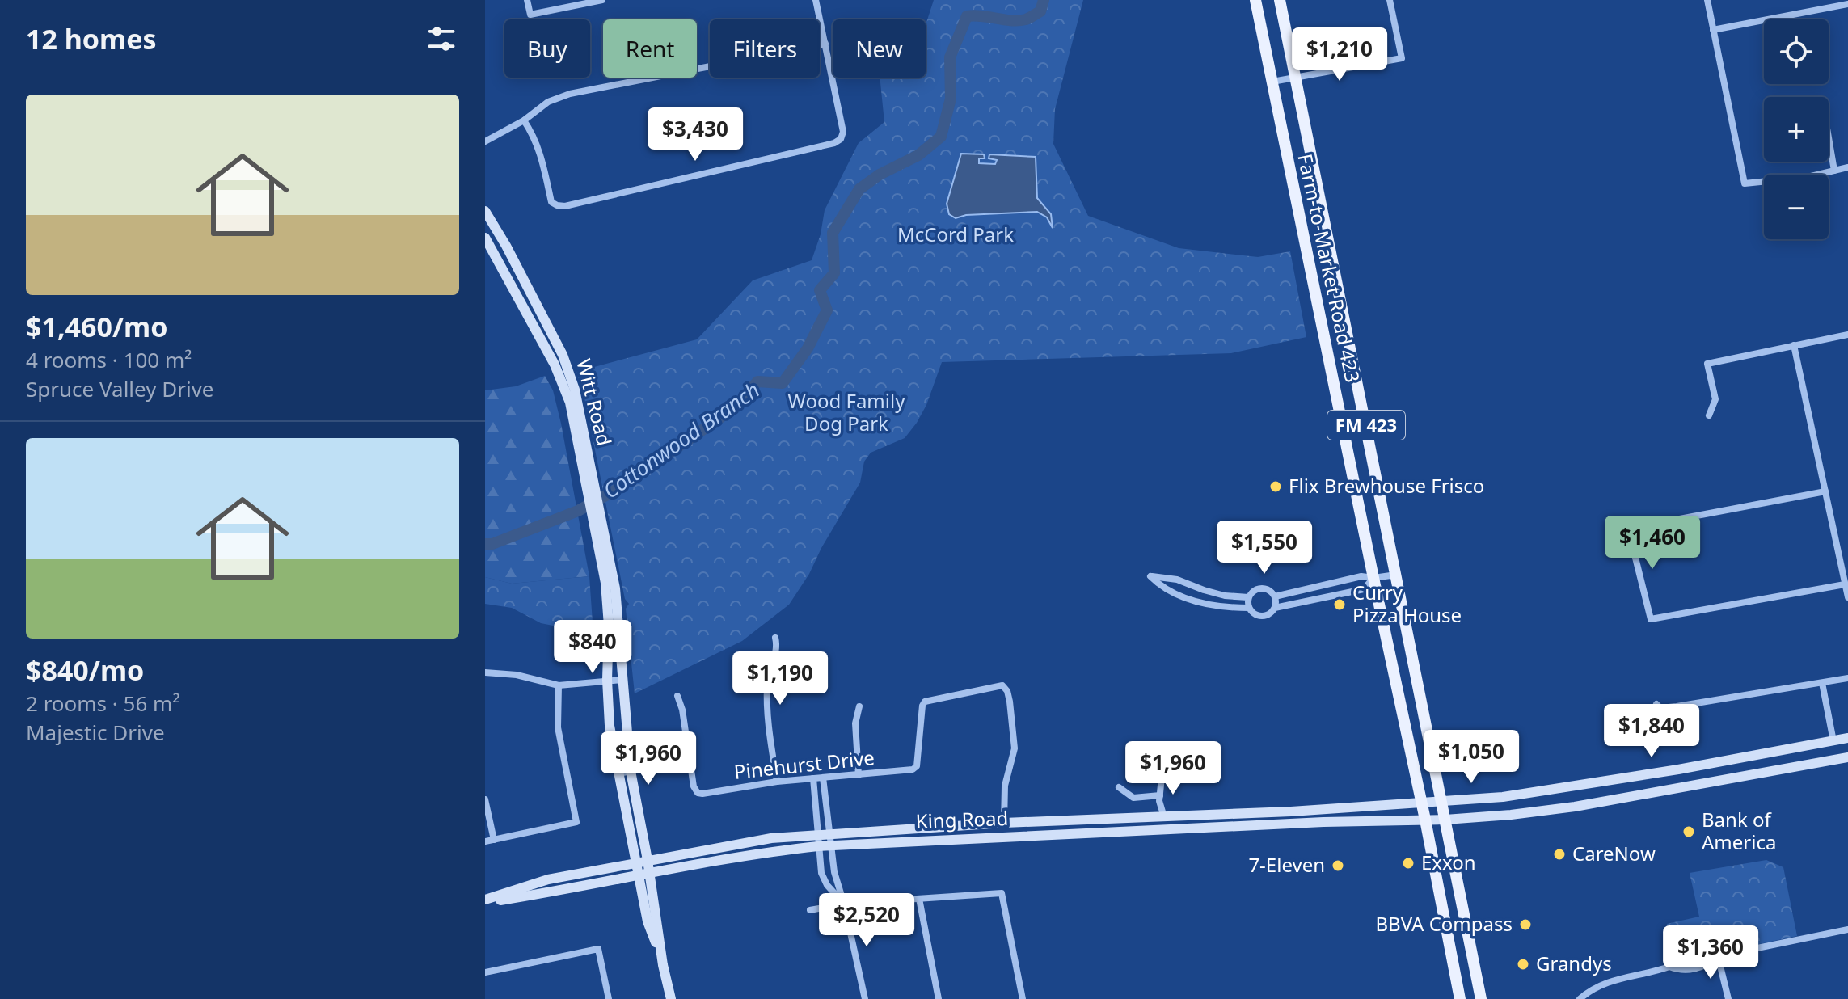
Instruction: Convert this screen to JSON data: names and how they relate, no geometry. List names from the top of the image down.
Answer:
{
  "streets": {
    "main road": ["Farm-to-Market Road 423", "FM 423"],
    "street": ["Witt Road", "Pinehurst Drive", "King Road"]
  },
  "crossings": [
    ["Farm-to-Market Road 423", "King Road"],
    ["Witt Road", "King Road"],
    ["Pinehurst Drive", "King Road"]
  ],
  "water": ["Cottonwood Branch"],
  "parks": ["McCord Park", "Wood Family Dog Park"],
  "places": [
    "Flix Brewhouse Frisco",
    "Curry Pizza House",
    "Bank of America",
    "CareNow",
    "Exxon",
    "7-Eleven",
    "BBVA Compass",
    "Grandys"
  ],
  "page": {
    "heading": "12 homes",
    "map_buttons": ["+", "−"],
    "chip": [
      "Buy",
      "Rent",
      "Filters",
      "New"
    ],
    "price": [
      "$1,210",
      "$3,430",
      "$1,460",
      "$1,550",
      "$840",
      "$1,190",
      "$1,840",
      "$1,050",
      "$1,960",
      "$1,960",
      "$2,520",
      "$1,360"
    ],
    "list": [
      {
        "name": "$1,460/mo",
        "note": "4 rooms · 100 m² · Spruce Valley Drive"
      },
      {
        "name": "$840/mo",
        "note": "2 rooms · 56 m² · Majestic Drive"
      }
    ]
  }
}
